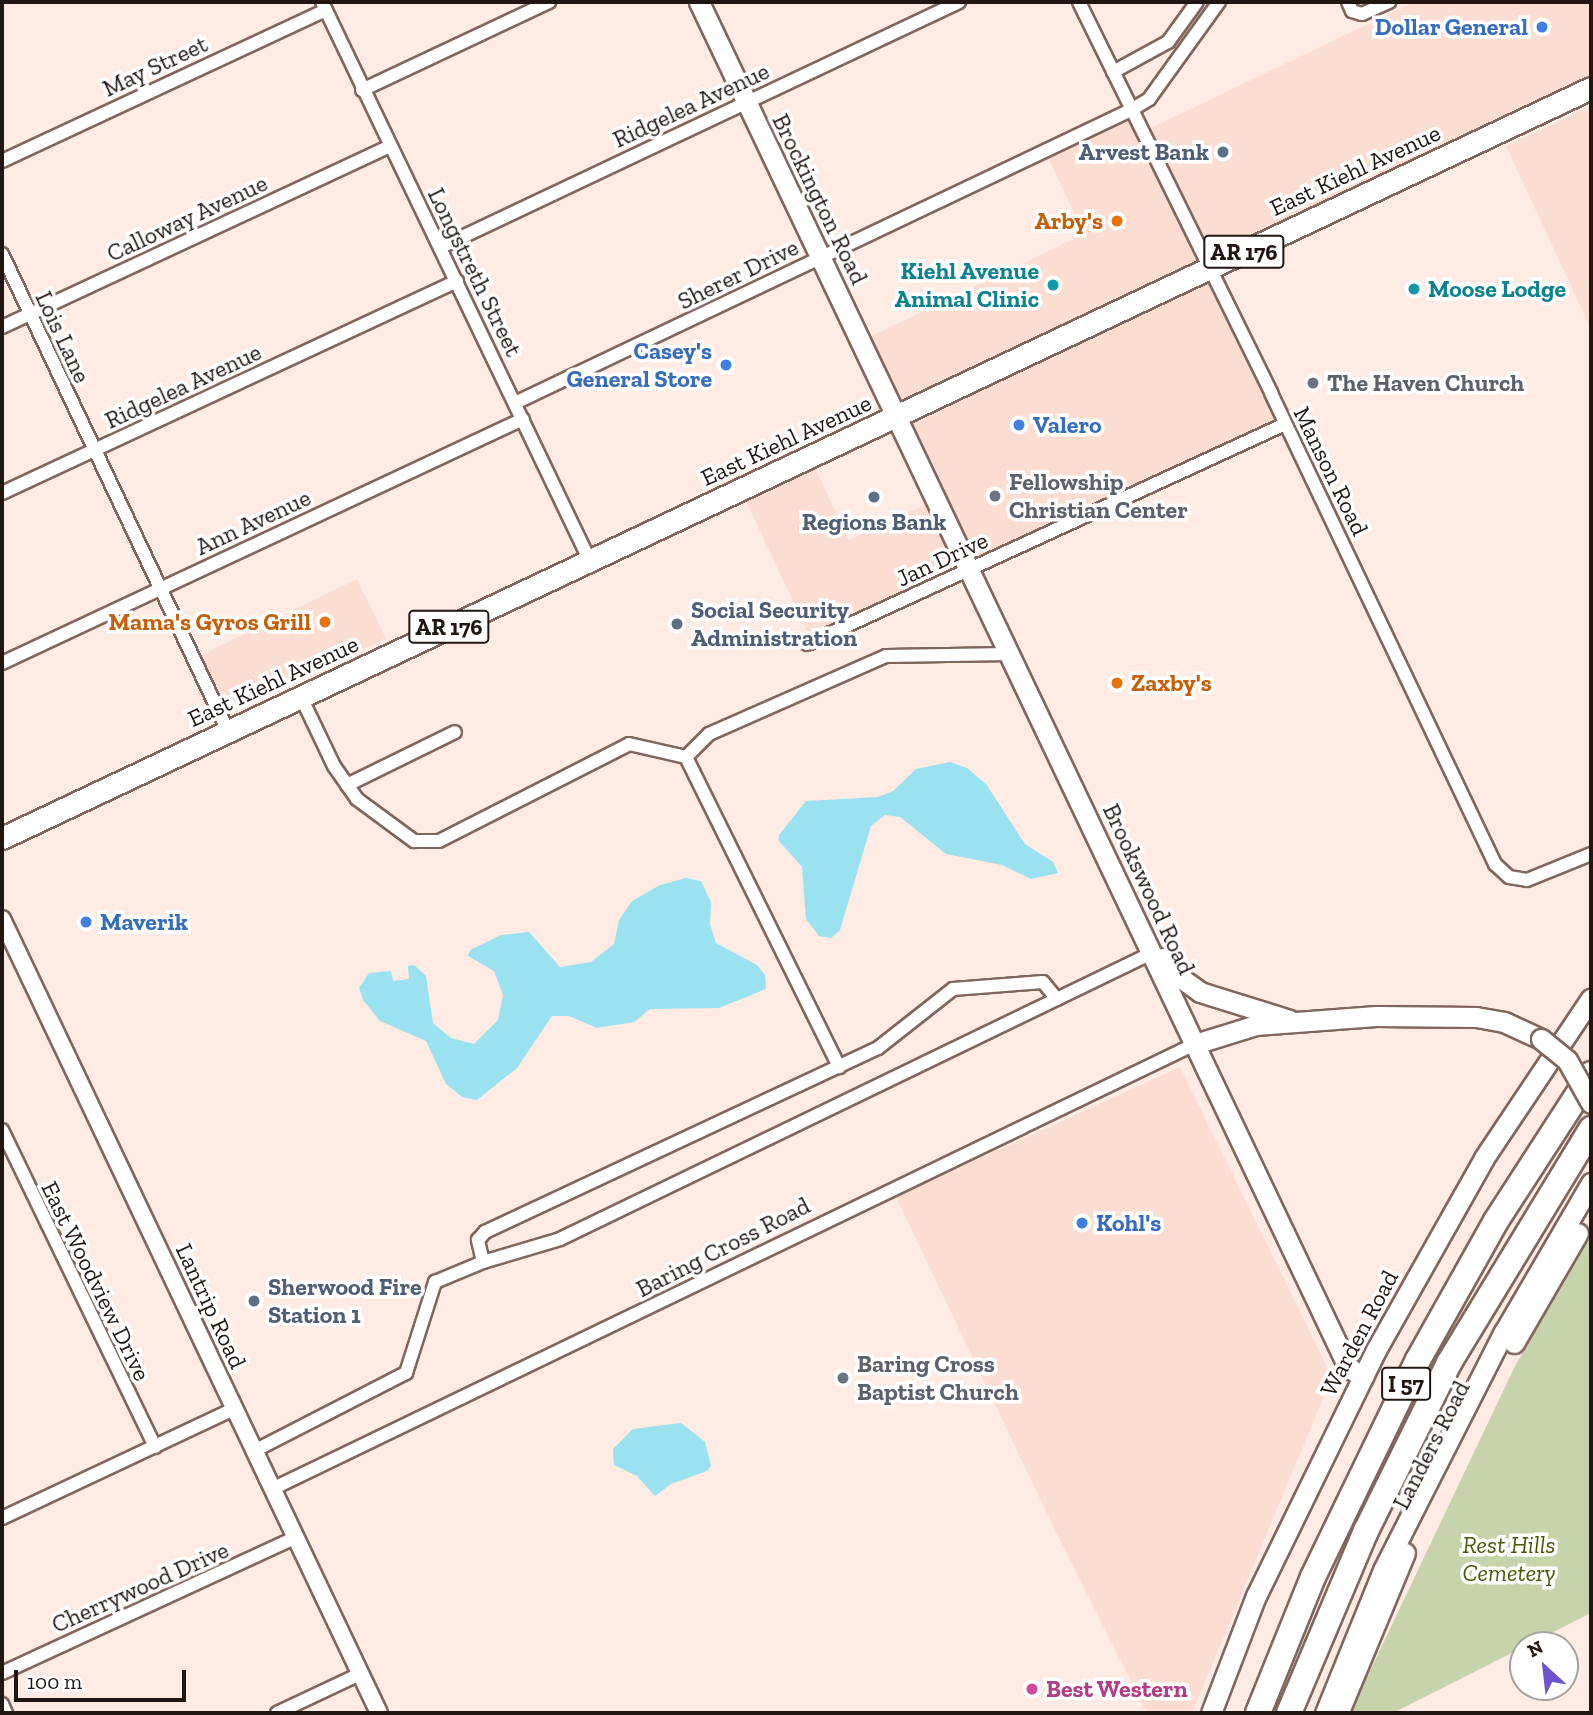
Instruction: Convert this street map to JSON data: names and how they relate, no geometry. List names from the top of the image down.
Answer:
{
  "streets": {
    "highway": ["I 57"],
    "main road": [
      "East Kiehl Avenue",
      "Brockington Road",
      "AR 176",
      "Brookswood Road",
      "Warden Road",
      "Landers Road"
    ],
    "street": [
      "May Street",
      "Ridgelea Avenue",
      "Calloway Avenue",
      "Longstreth Street",
      "Sherer Drive",
      "Lois Lane",
      "Manson Road",
      "Ann Avenue",
      "Jan Drive",
      "Baring Cross Road",
      "East Woodview Drive",
      "Lantrip Road",
      "Cherrywood Drive"
    ]
  },
  "crossings": [
    ["May Street", "Longstreth Street"],
    ["Ridgelea Avenue", "Brockington Road"],
    ["Ridgelea Avenue", "Longstreth Street"],
    ["Ridgelea Avenue", "Lois Lane"],
    ["East Kiehl Avenue", "Brockington Road"],
    ["East Kiehl Avenue", "Longstreth Street"],
    ["East Kiehl Avenue", "Lois Lane"],
    ["East Kiehl Avenue", "Manson Road"],
    ["East Kiehl Avenue", "Brookswood Road"],
    ["Brockington Road", "Sherer Drive"],
    ["Brockington Road", "Brookswood Road"],
    ["Calloway Avenue", "Longstreth Street"],
    ["Calloway Avenue", "Lois Lane"],
    ["Longstreth Street", "Sherer Drive"],
    ["Longstreth Street", "Ann Avenue"],
    ["Sherer Drive", "Manson Road"],
    ["Lois Lane", "Ann Avenue"],
    ["Manson Road", "Jan Drive"],
    ["Jan Drive", "Brookswood Road"],
    ["Brookswood Road", "Baring Cross Road"],
    ["Brookswood Road", "Warden Road"],
    ["Baring Cross Road", "Lantrip Road"],
    ["Lantrip Road", "Cherrywood Drive"]
  ],
  "parks": ["Rest Hills Cemetery"],
  "places": [
    "Dollar General",
    "Arvest Bank",
    "Arby's",
    "Kiehl Avenue Animal Clinic",
    "Moose Lodge",
    "Casey's General Store",
    "The Haven Church",
    "Valero",
    "Fellowship Christian Center",
    "Regions Bank",
    "Mama's Gyros Grill",
    "Social Security Administration",
    "Zaxby's",
    "Maverik",
    "Kohl's",
    "Sherwood Fire Station 1",
    "Baring Cross Baptist Church",
    "Best Western"
  ],
  "scale_bar": "100 m",
  "north": "top left"
}
